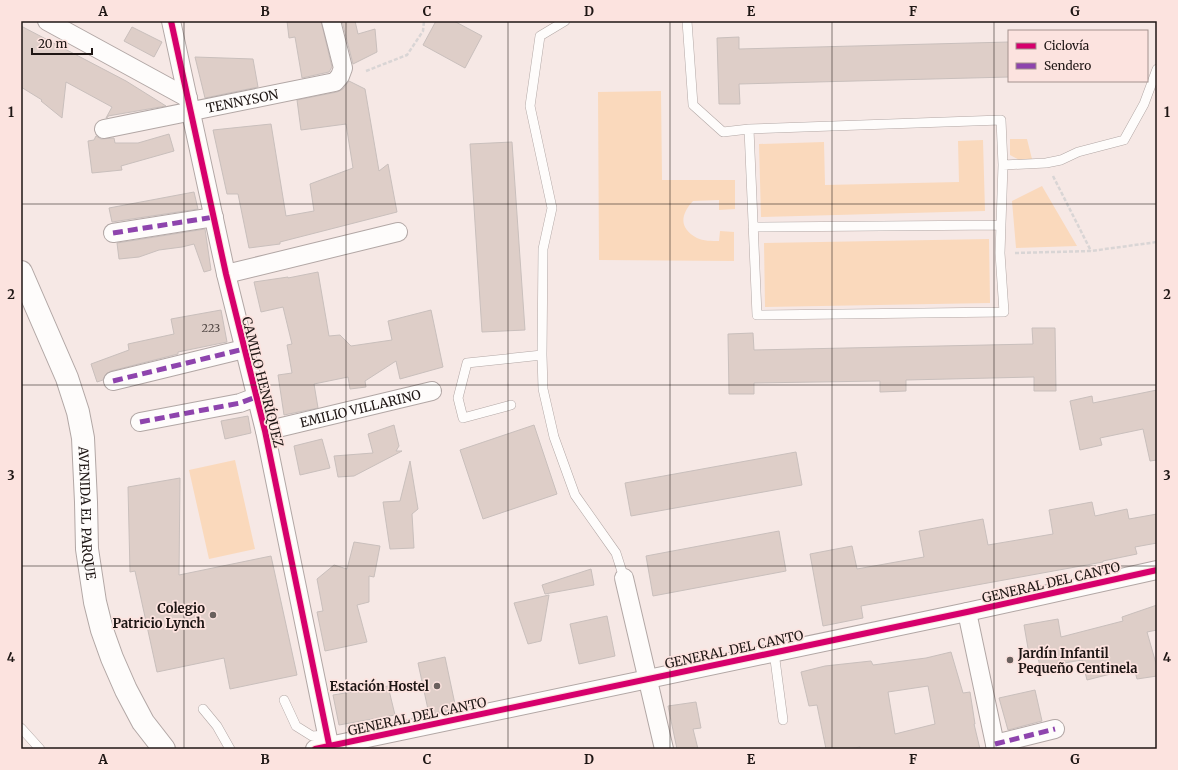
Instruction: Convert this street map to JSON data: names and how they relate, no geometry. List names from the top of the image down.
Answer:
{
  "streets": {
    "main road": ["AVENIDA EL PARQUE"],
    "street": [
      "TENNYSON",
      "CAMILO HENRÍQUEZ",
      "EMILIO VILLARINO",
      "GENERAL DEL CANTO"
    ]
  },
  "crossings": [
    ["TENNYSON", "CAMILO HENRÍQUEZ"],
    ["CAMILO HENRÍQUEZ", "EMILIO VILLARINO"],
    ["CAMILO HENRÍQUEZ", "GENERAL DEL CANTO"]
  ],
  "places": ["Colegio Patricio Lynch", "Jardín Infantil Pequeño Centinela", "Estación Hostel"],
  "house_numbers": ["223"],
  "legend": ["Ciclovía", "Sendero"],
  "scale_bar": "20 m",
  "grid": {
    "columns": [
      "A",
      "B",
      "C",
      "D",
      "E",
      "F",
      "G"
    ],
    "rows": [
      "1",
      "2",
      "3",
      "4"
    ]
  }
}
